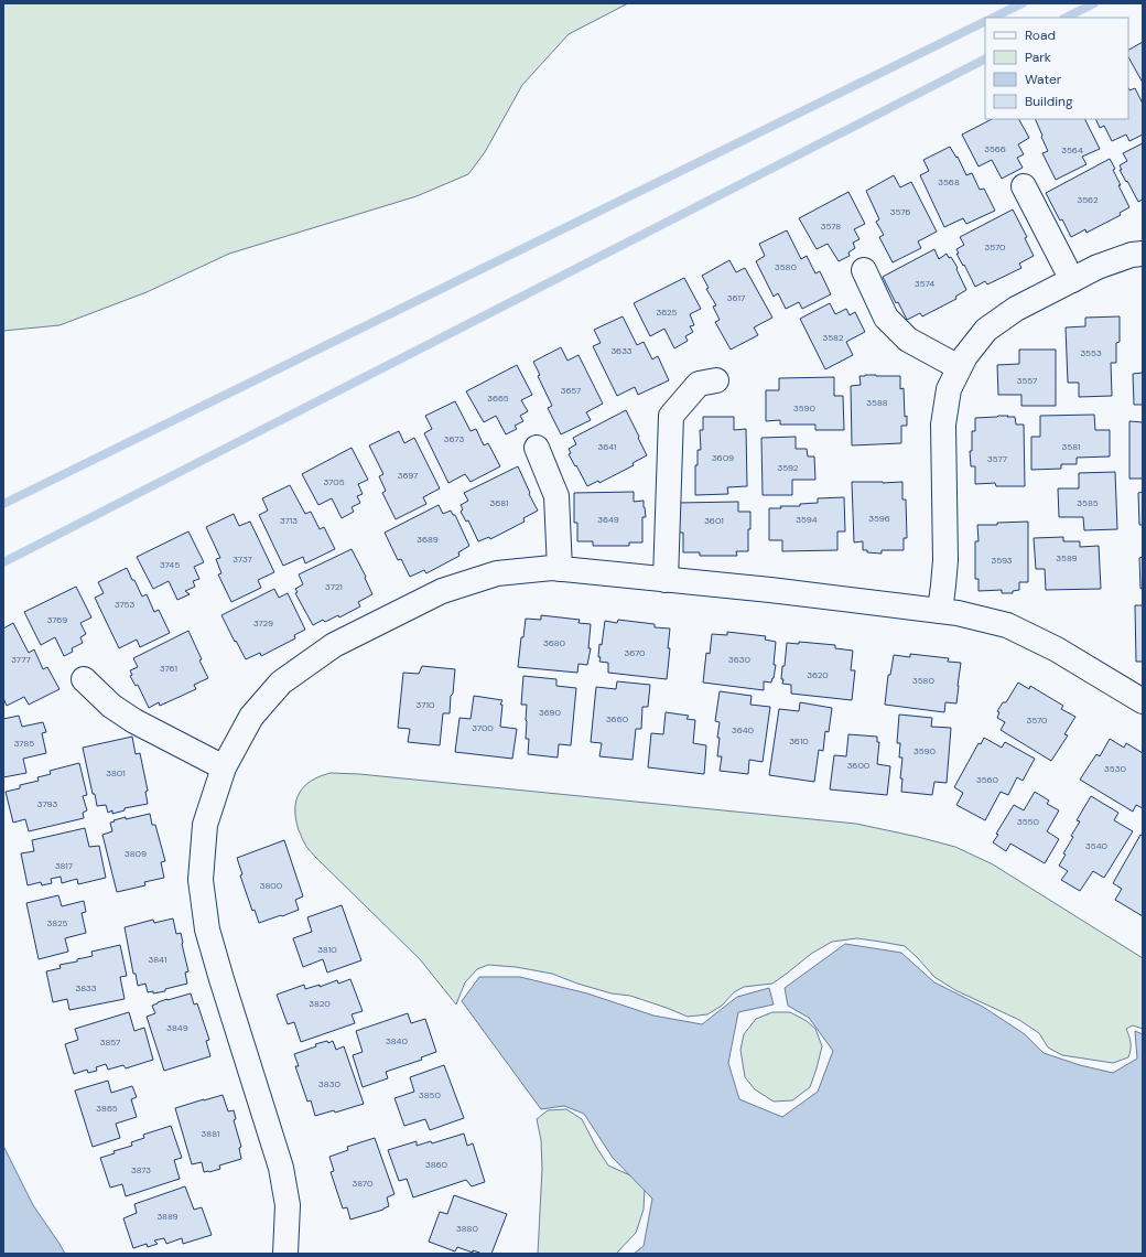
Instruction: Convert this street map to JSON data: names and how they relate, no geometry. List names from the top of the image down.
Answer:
{
  "house_numbers": [
    "3566",
    "3564",
    "3568",
    "3562",
    "3576",
    "3578",
    "3570",
    "3580",
    "3574",
    "3617",
    "3625",
    "3582",
    "3633",
    "3553",
    "3557",
    "3657",
    "3665",
    "3588",
    "3590",
    "3673",
    "3641",
    "3581",
    "3609",
    "3577",
    "3592",
    "3697",
    "3705",
    "3681",
    "3585",
    "3596",
    "3649",
    "3594",
    "3713",
    "3601",
    "3689",
    "3589",
    "3737",
    "3593",
    "3745",
    "3721",
    "3753",
    "3769",
    "3729",
    "3680",
    "3670",
    "3777",
    "3630",
    "3761",
    "3620",
    "3580",
    "3710",
    "3690",
    "3660",
    "3570",
    "3700",
    "3640",
    "3610",
    "3785",
    "3590",
    "3600",
    "3530",
    "3801",
    "3560",
    "3793",
    "3550",
    "3540",
    "3809",
    "3817",
    "3800",
    "3825",
    "3810",
    "3841",
    "3833",
    "3820",
    "3849",
    "3840",
    "3857",
    "3830",
    "3850",
    "3865",
    "3881",
    "3860",
    "3873",
    "3870",
    "3889",
    "3880"
  ],
  "legend": [
    "Road",
    "Park",
    "Water",
    "Building"
  ]
}
